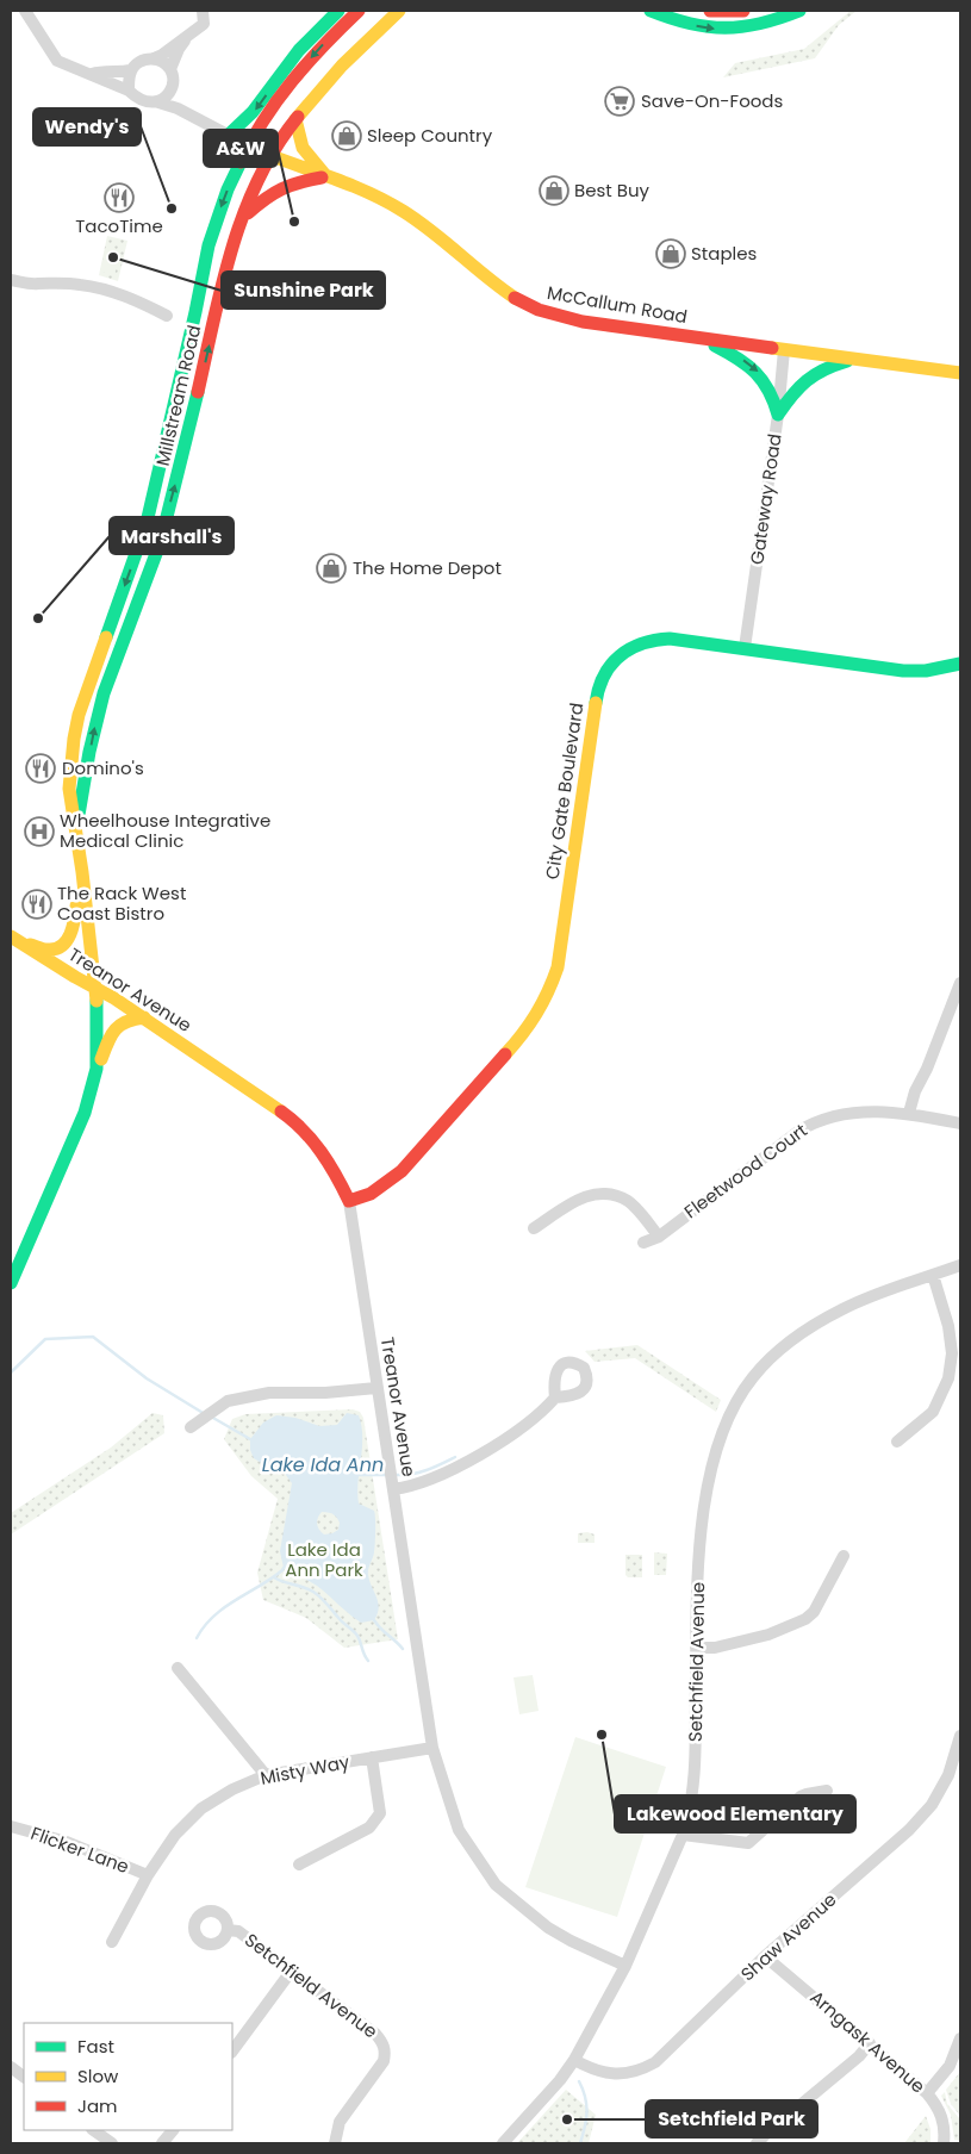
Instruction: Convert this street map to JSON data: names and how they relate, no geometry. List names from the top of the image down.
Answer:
{
  "streets": {
    "main road": [
      "McCallum Road",
      "Millstream Road",
      "City Gate Boulevard",
      "Treanor Avenue"
    ],
    "street": [
      "Gateway Road",
      "Fleetwood Court",
      "Setchfield Avenue",
      "Misty Way",
      "Flicker Lane",
      "Shaw Avenue",
      "Arngask Avenue"
    ]
  },
  "crossings": [
    ["McCallum Road", "Millstream Road"],
    ["McCallum Road", "Gateway Road"],
    ["Millstream Road", "Treanor Avenue"],
    ["Gateway Road", "City Gate Boulevard"],
    ["City Gate Boulevard", "Treanor Avenue"],
    ["Treanor Avenue", "Setchfield Avenue"],
    ["Treanor Avenue", "Misty Way"],
    ["Setchfield Avenue", "Shaw Avenue"],
    ["Misty Way", "Flicker Lane"],
    ["Shaw Avenue", "Arngask Avenue"]
  ],
  "water": ["Lake Ida Ann"],
  "parks": ["Lake Ida Ann Park"],
  "places": {
    "supermarket": ["Save-On-Foods"],
    "shop": [
      "Sleep Country",
      "Best Buy",
      "Staples",
      "The Home Depot"
    ],
    "restaurant": ["TacoTime", "Domino's", "The Rack West Coast Bistro"],
    "other": [
      "Wendy's",
      "A&W",
      "Sunshine Park",
      "Marshall's",
      "Lakewood Elementary",
      "Setchfield Park"
    ],
    "hospital": ["Wheelhouse Integrative Medical Clinic"]
  },
  "legend": ["Fast", "Slow", "Jam"]
}
